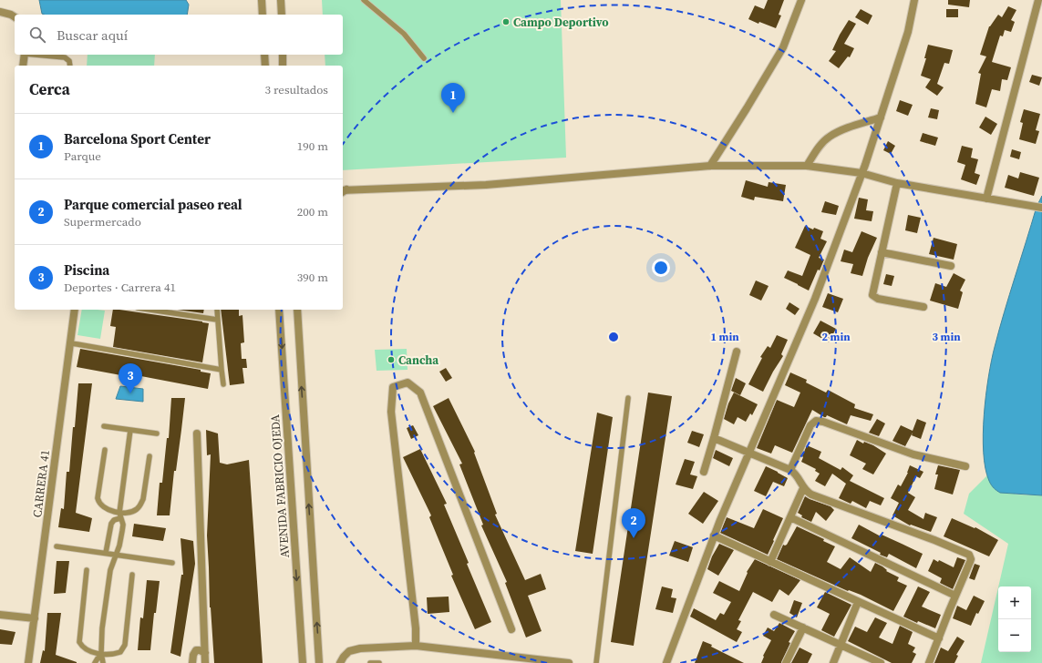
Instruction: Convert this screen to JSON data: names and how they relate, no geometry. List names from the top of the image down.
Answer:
{
  "streets": {
    "street": ["CARRERA 41", "AVENIDA FABRICIO OJEDA"]
  },
  "places": ["Campo Deportivo", "Cancha"],
  "page": {
    "search": "Buscar aquí",
    "heading": ["Cerca", "3 resultados"],
    "pins": ["1", "3", "2"],
    "list": [
      {
        "mark": "1",
        "name": "Barcelona Sport Center",
        "note": "Parque",
        "value": "190 m"
      },
      {
        "mark": "2",
        "name": "Parque comercial paseo real",
        "note": "Supermercado",
        "value": "200 m"
      },
      {
        "mark": "3",
        "name": "Piscina",
        "note": "Deportes · Carrera 41",
        "value": "390 m"
      }
    ],
    "map_buttons": ["+", "−"]
  },
  "rings": ["1 min", "2 min", "3 min"]
}
